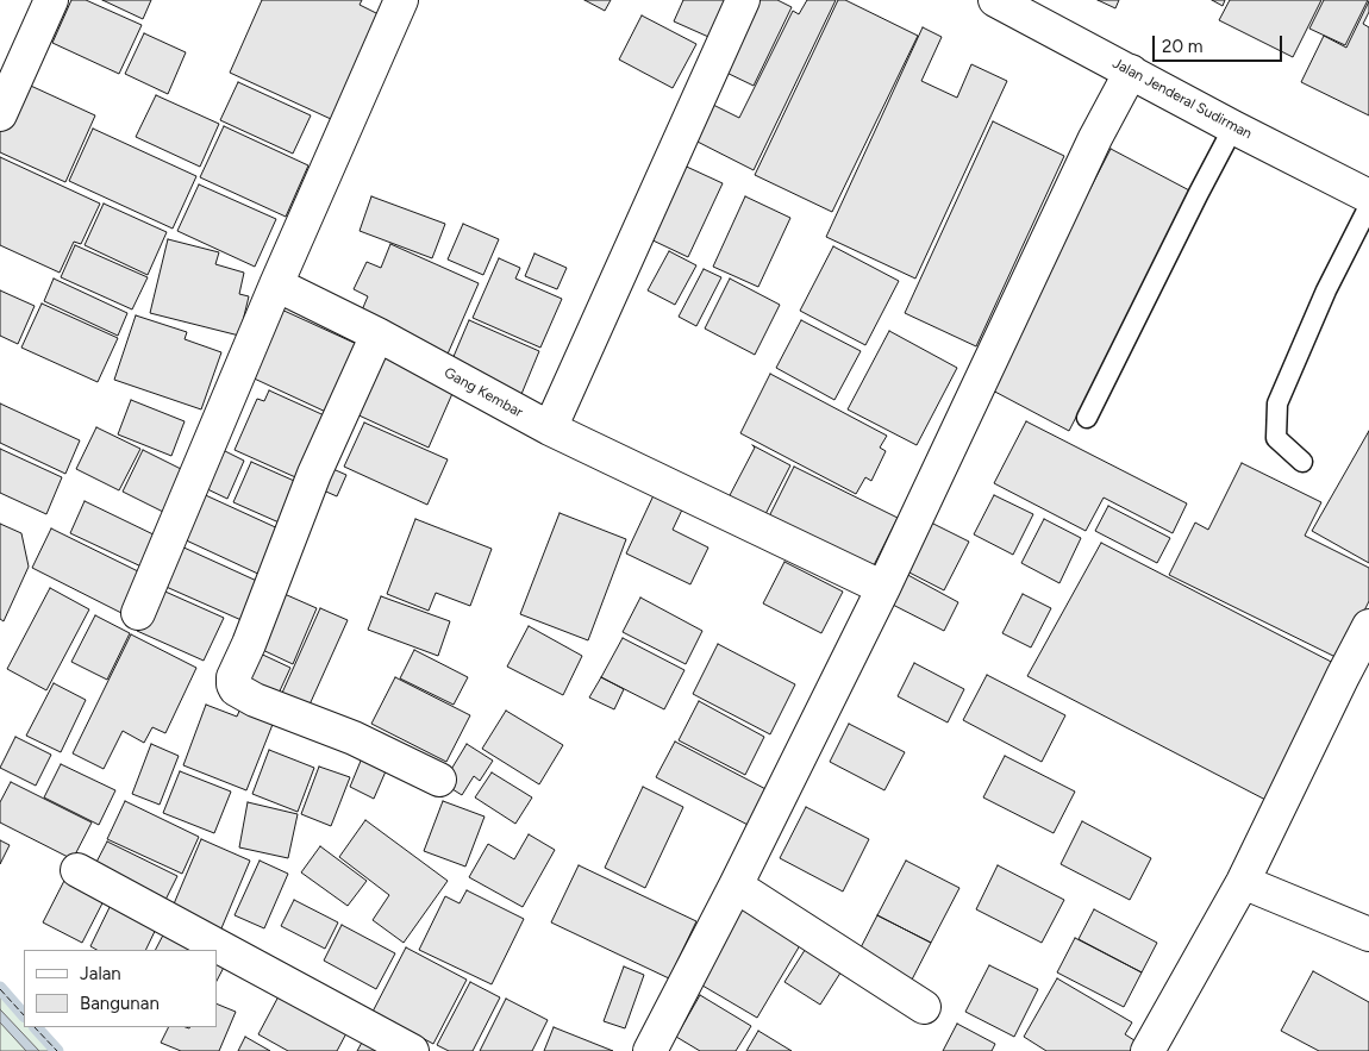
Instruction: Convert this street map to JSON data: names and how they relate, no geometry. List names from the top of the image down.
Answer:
{
  "streets": {
    "main road": ["Jalan Jenderal Sudirman", "Gang Kembar"]
  },
  "legend": ["Jalan", "Bangunan"],
  "scale_bar": "20 m"
}
